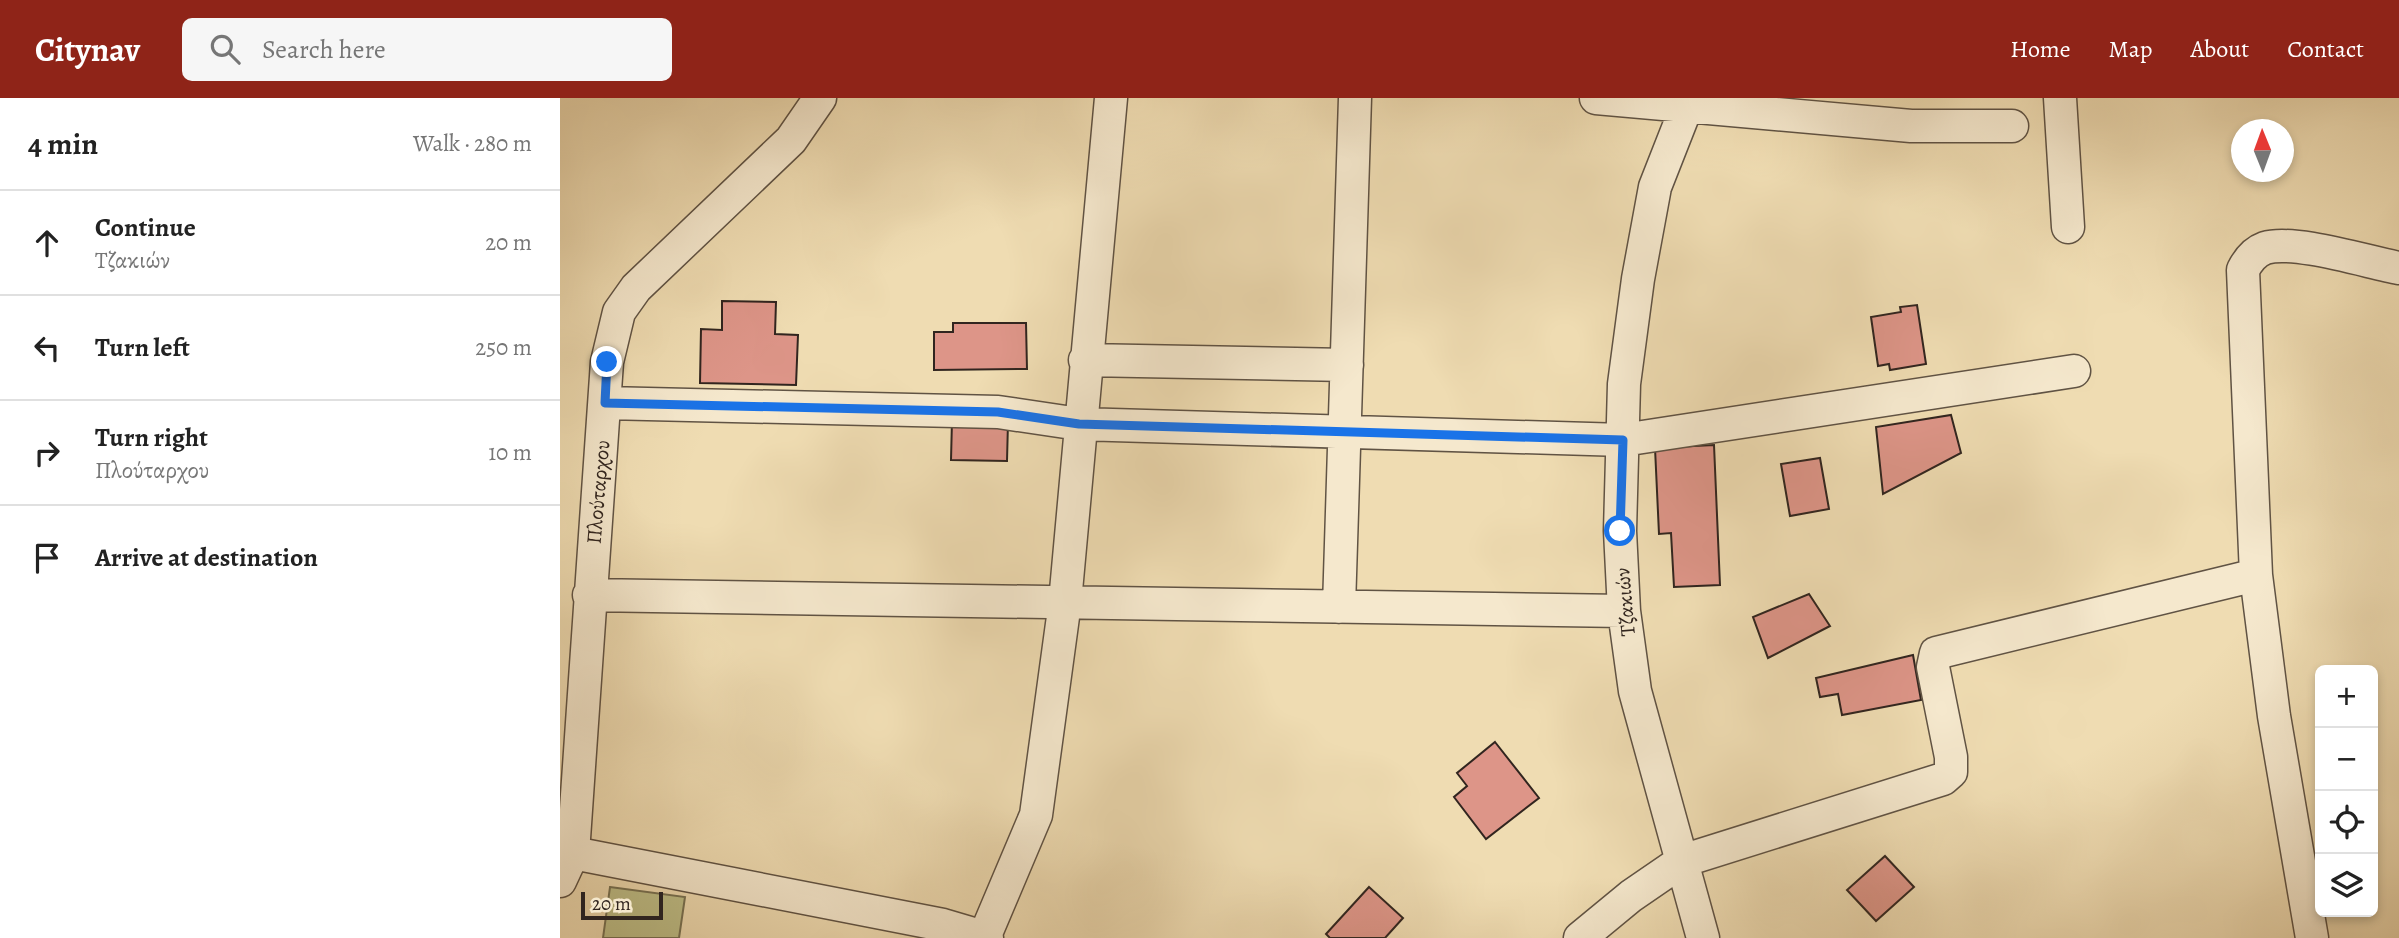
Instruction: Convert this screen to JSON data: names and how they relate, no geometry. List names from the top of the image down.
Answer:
{
  "streets": {
    "street": ["Πλούταρχου", "Τζακιών"]
  },
  "scale_bar": "20 m",
  "north": "top",
  "page": {
    "header": "Citynav",
    "search": "Search here",
    "nav": [
      "Home",
      "Map",
      "About",
      "Contact"
    ],
    "heading": ["4 min", "Walk · 280 m"],
    "list": [
      ["Continue", "Τζακιών", "20 m"],
      ["Turn left", "250 m"],
      ["Turn right", "Πλούταρχου", "10 m"],
      "Arrive at destination"
    ],
    "map_buttons": ["+", "−"],
    "scale": "20 m"
  }
}
